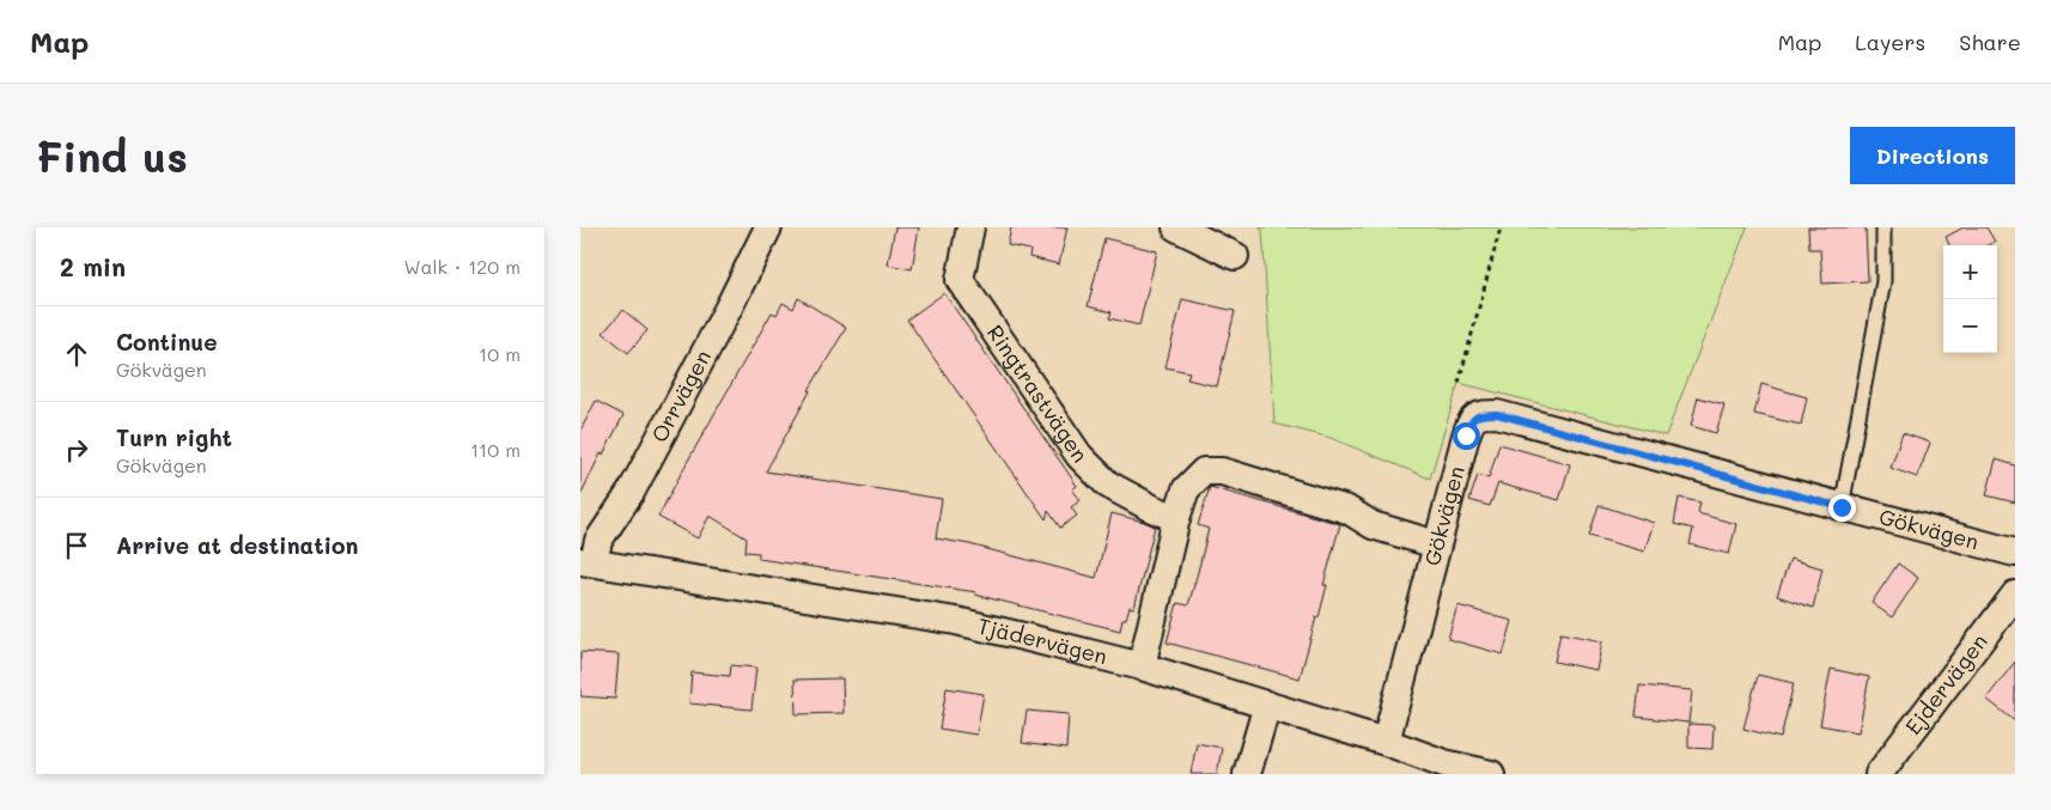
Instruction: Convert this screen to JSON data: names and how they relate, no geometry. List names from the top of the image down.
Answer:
{
  "streets": {
    "street": [
      "Ringtrastvägen",
      "Orrvägen",
      "Gökvägen",
      "Tjädervägen",
      "Ejdervägen"
    ]
  },
  "crossings": [
    ["Orrvägen", "Tjädervägen"],
    ["Gökvägen", "Tjädervägen"]
  ],
  "page": {
    "header": "Map",
    "nav": ["Map", "Layers", "Share"],
    "buttons": "Directions",
    "title": "Find us",
    "heading": ["2 min", "Walk · 120 m"],
    "map_buttons": ["+", "−"],
    "list": [
      ["Continue", "Gökvägen", "10 m"],
      ["Turn right", "Gökvägen", "110 m"],
      "Arrive at destination"
    ]
  }
}
